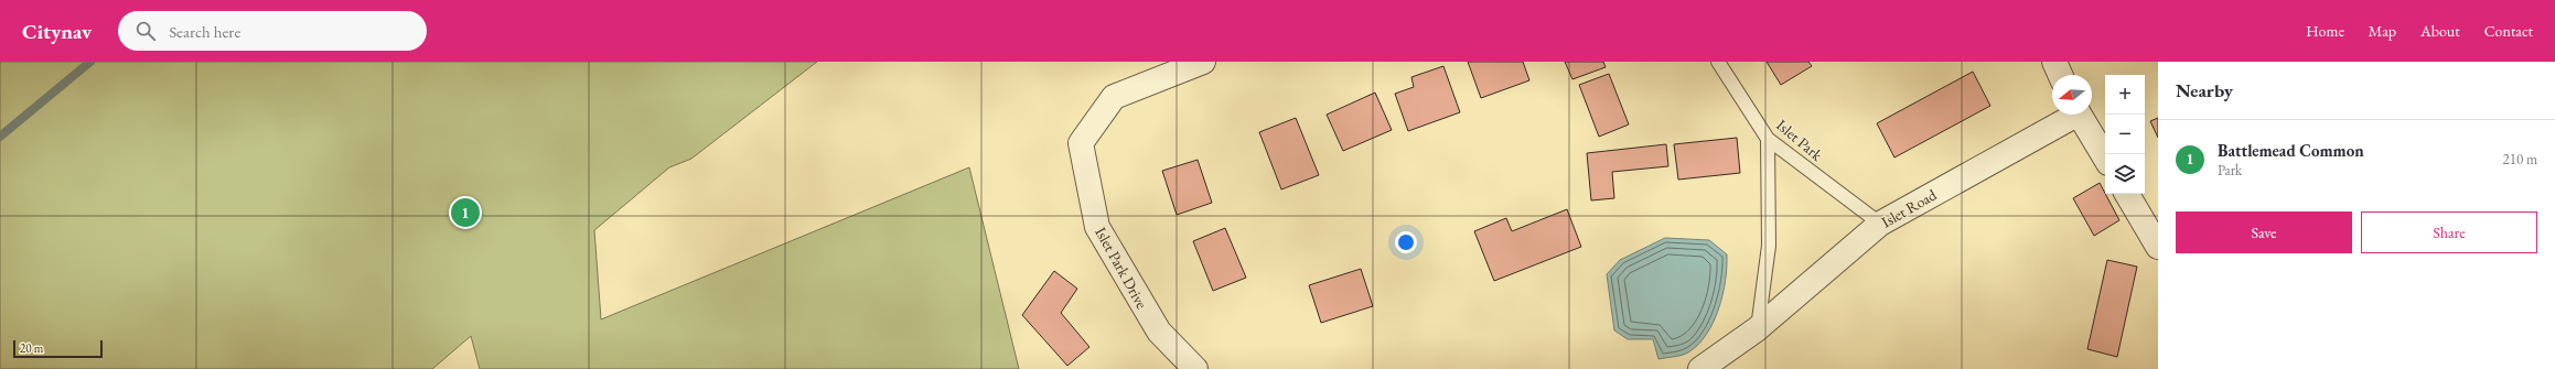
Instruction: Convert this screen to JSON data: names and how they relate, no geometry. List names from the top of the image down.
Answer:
{
  "streets": {
    "street": ["Islet Road", "Islet Park Drive"],
    "lane": ["Islet Park"]
  },
  "crossings": [
    ["Islet Park", "Islet Road"]
  ],
  "scale_bar": "20 m",
  "north": "left",
  "page": {
    "header": "Citynav",
    "search": "Search here",
    "nav": [
      "Home",
      "Map",
      "About",
      "Contact"
    ],
    "heading": "Nearby",
    "map_buttons": ["+", "−"],
    "list": [
      {
        "mark": "1",
        "name": "Battlemead Common",
        "note": "Park",
        "value": "210 m"
      }
    ],
    "pins": "1",
    "buttons": ["Save", "Share"],
    "scale": "20 m"
  }
}
